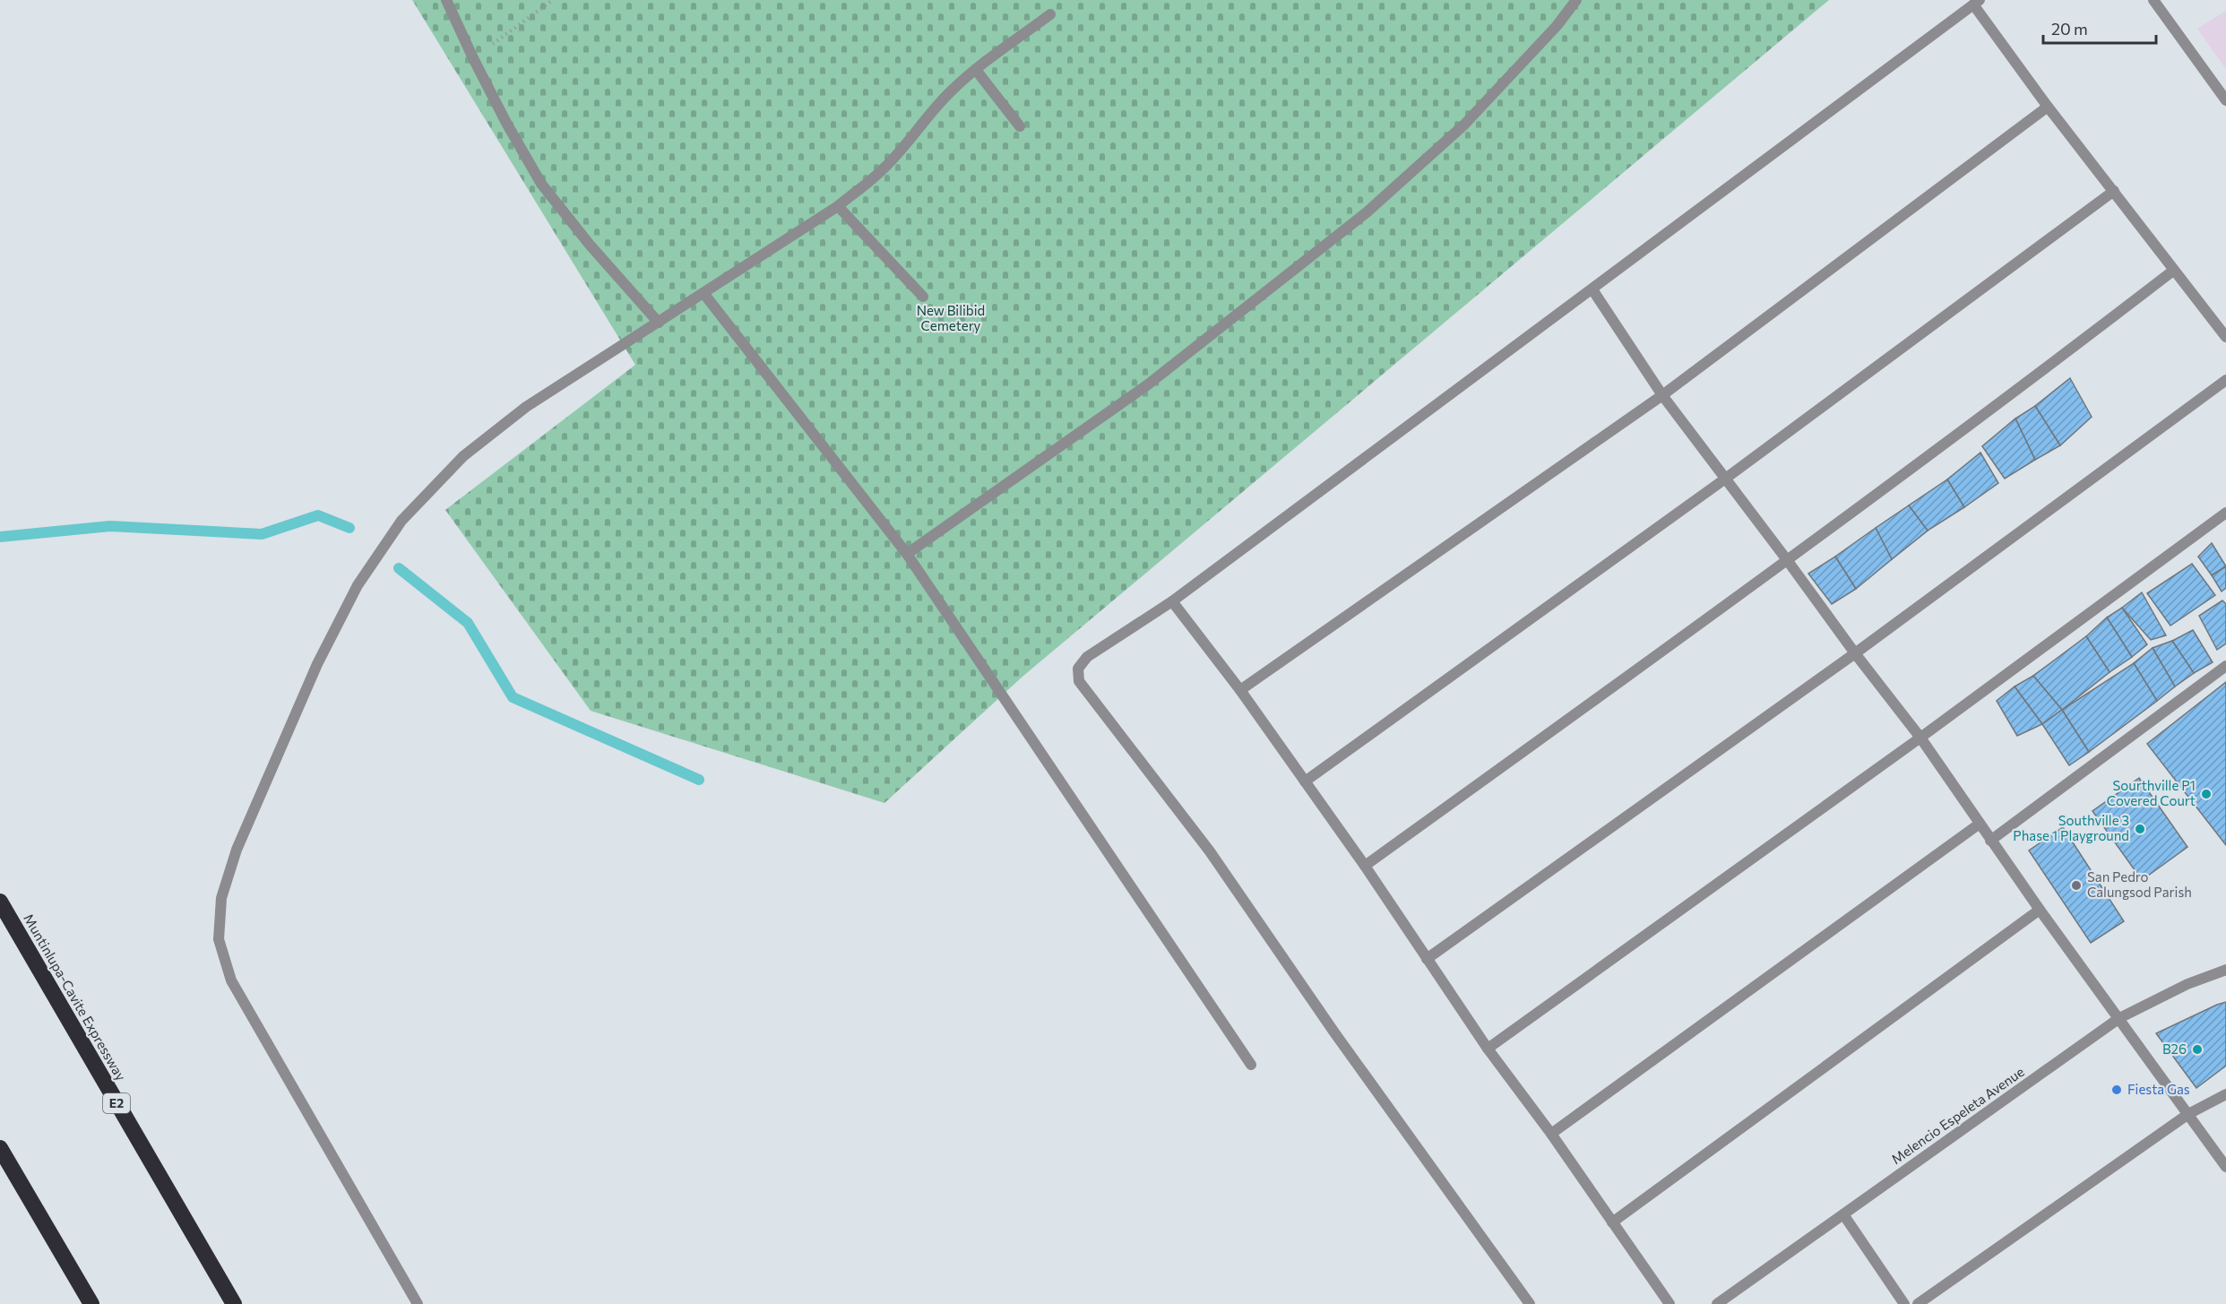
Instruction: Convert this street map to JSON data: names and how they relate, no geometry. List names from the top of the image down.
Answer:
{
  "streets": {
    "highway": ["Muntinlupa-Cavite Expressway", "E2"],
    "street": ["Melencio Espeleta Avenue"]
  },
  "parks": ["New Bilibid Cemetery"],
  "places": [
    "Sourthville P1 Covered Court",
    "Southville 3 Phase 1 Playground",
    "San Pedro Calungsod Parish",
    "B26",
    "Fiesta Gas"
  ],
  "scale_bar": "20 m"
}
